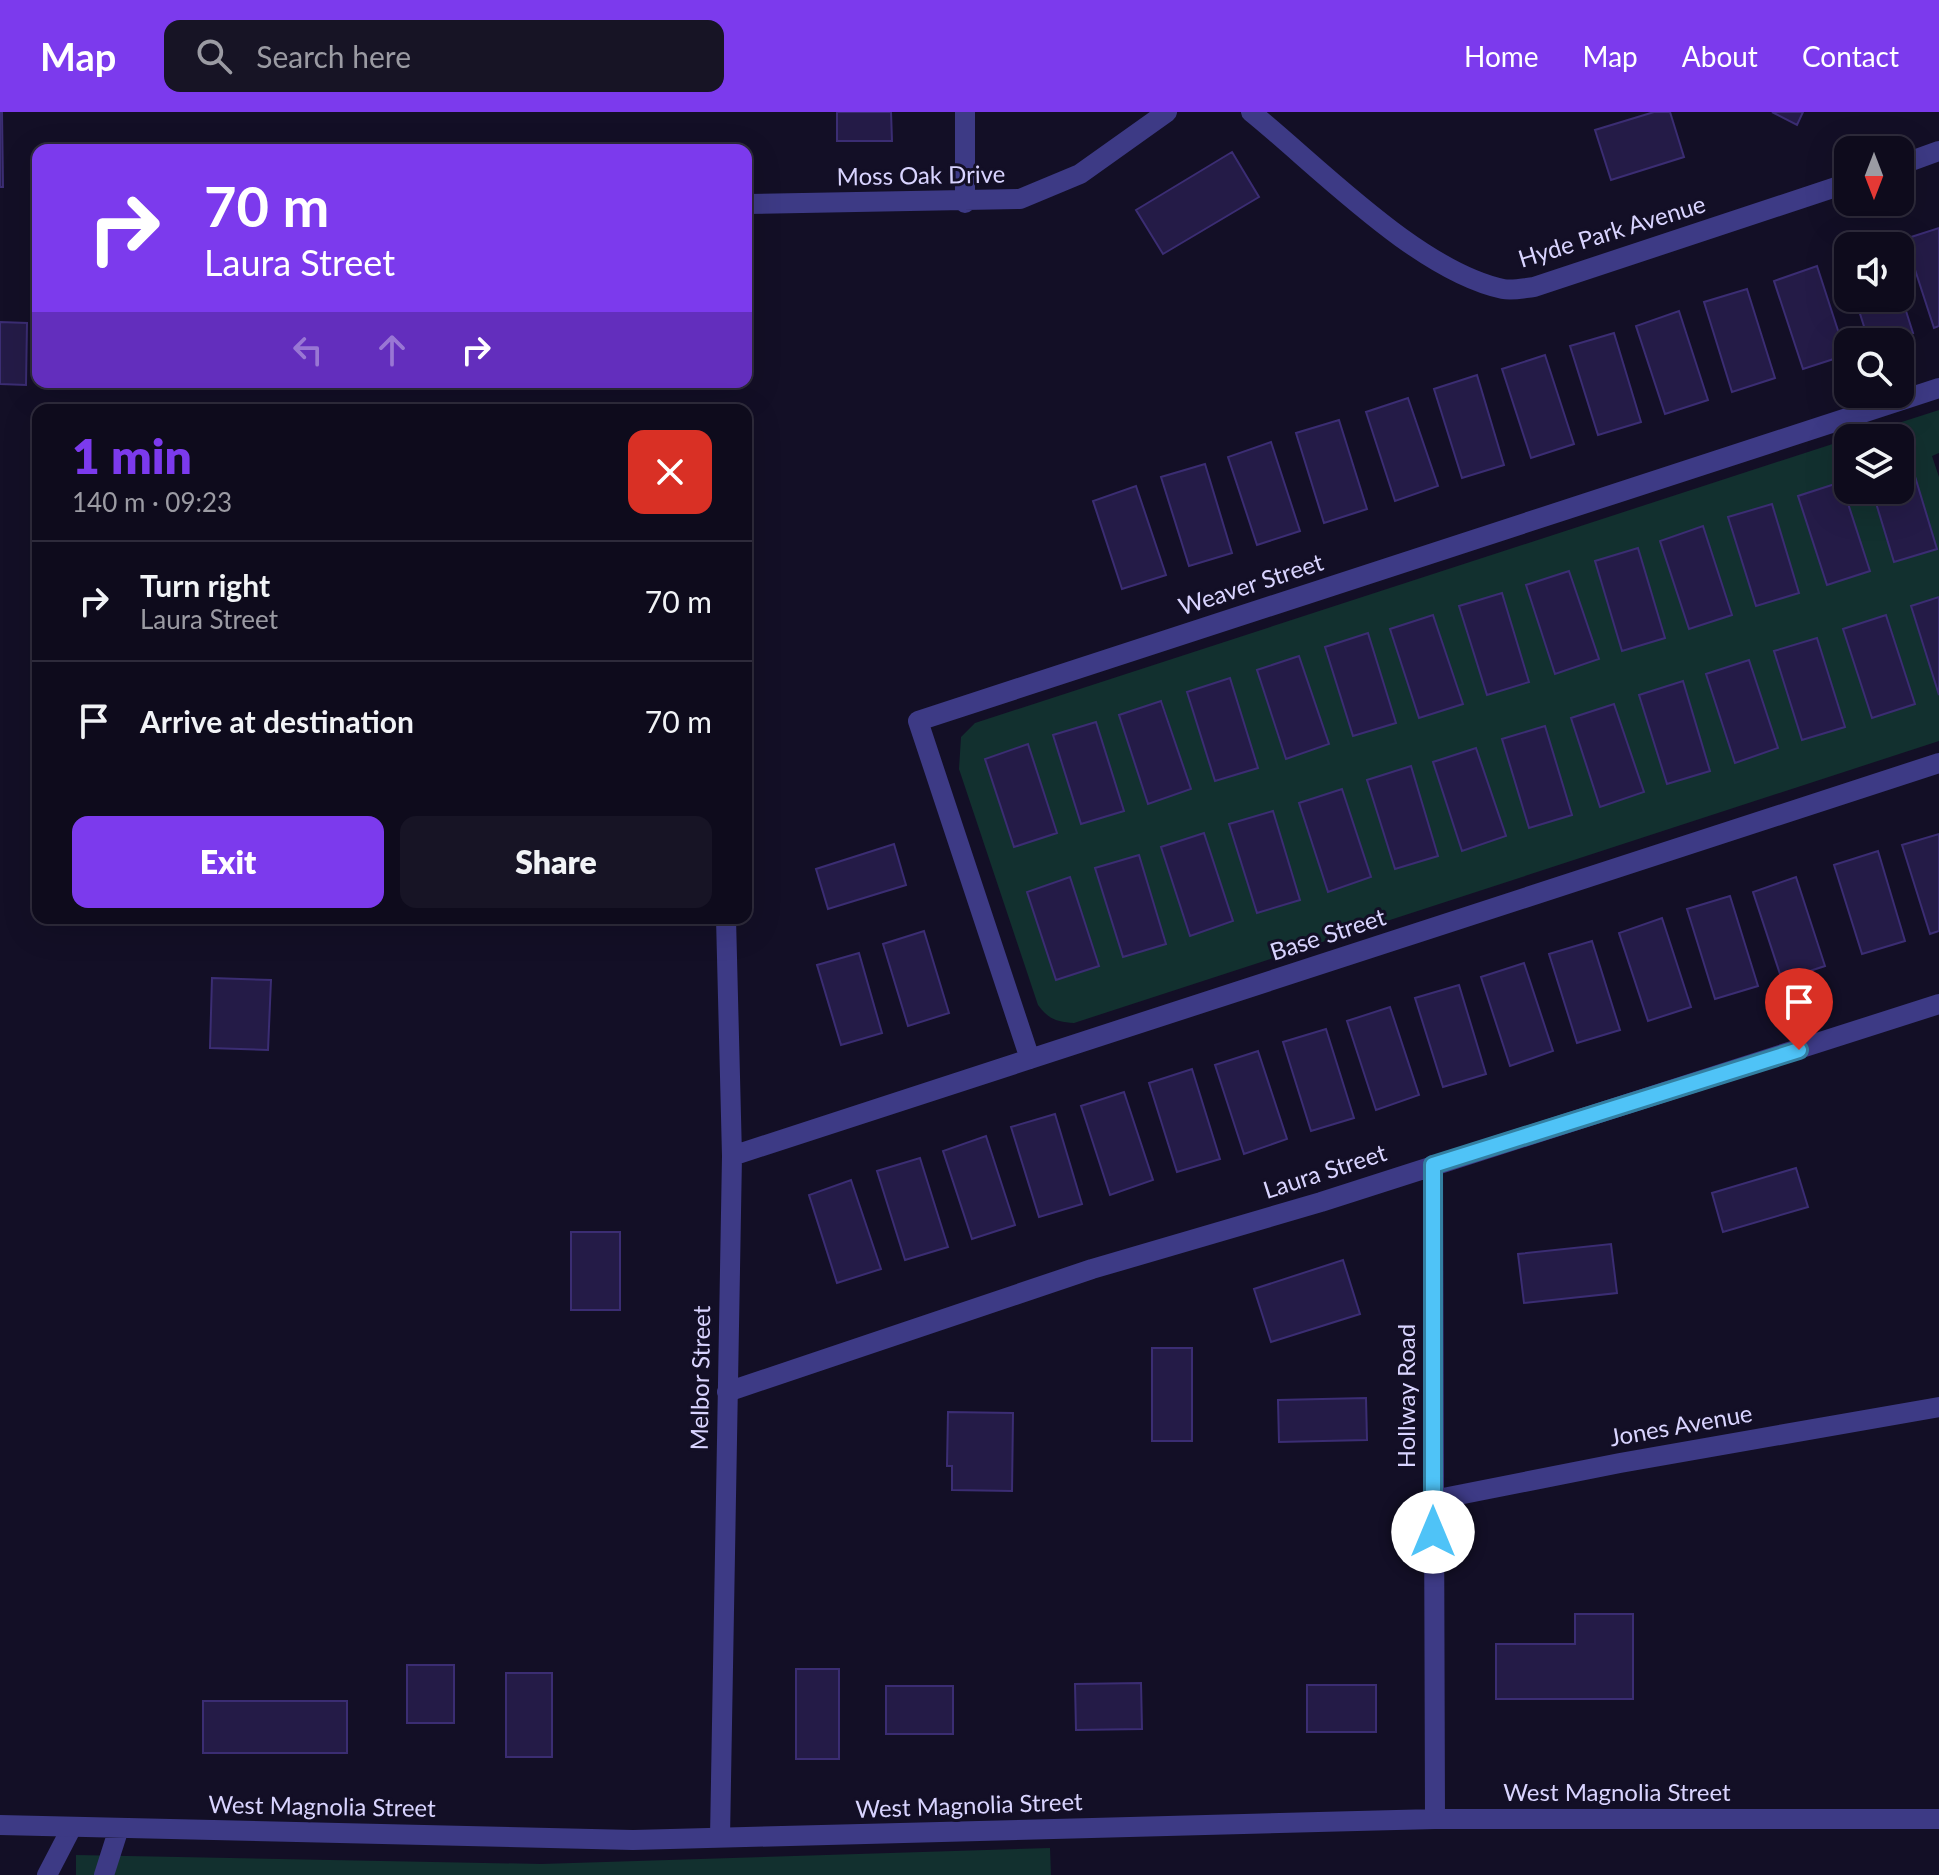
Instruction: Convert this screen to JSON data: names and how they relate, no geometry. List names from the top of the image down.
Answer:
{
  "streets": {
    "street": [
      "Moss Oak Drive",
      "Hyde Park Avenue",
      "Weaver Street",
      "Base Street",
      "Laura Street",
      "Melbor Street",
      "Hollway Road",
      "Jones Avenue",
      "West Magnolia Street"
    ]
  },
  "crossings": [
    ["Weaver Street", "Base Street"],
    ["Base Street", "Melbor Street"],
    ["Laura Street", "Melbor Street"],
    ["Laura Street", "Hollway Road"],
    ["Melbor Street", "West Magnolia Street"],
    ["Hollway Road", "Jones Avenue"],
    ["Hollway Road", "West Magnolia Street"]
  ],
  "north": "bottom",
  "page": {
    "header": "Map",
    "search": "Search here",
    "nav": [
      "Home",
      "Map",
      "About",
      "Contact"
    ],
    "turn": ["70 m", "Laura Street"],
    "heading": ["1 min", "140 m · 09:23"],
    "list": [
      {
        "name": "Turn right",
        "note": "Laura Street",
        "value": "70 m"
      },
      {
        "name": "Arrive at destination",
        "value": "70 m"
      }
    ],
    "buttons": ["Exit", "Share"]
  }
}
